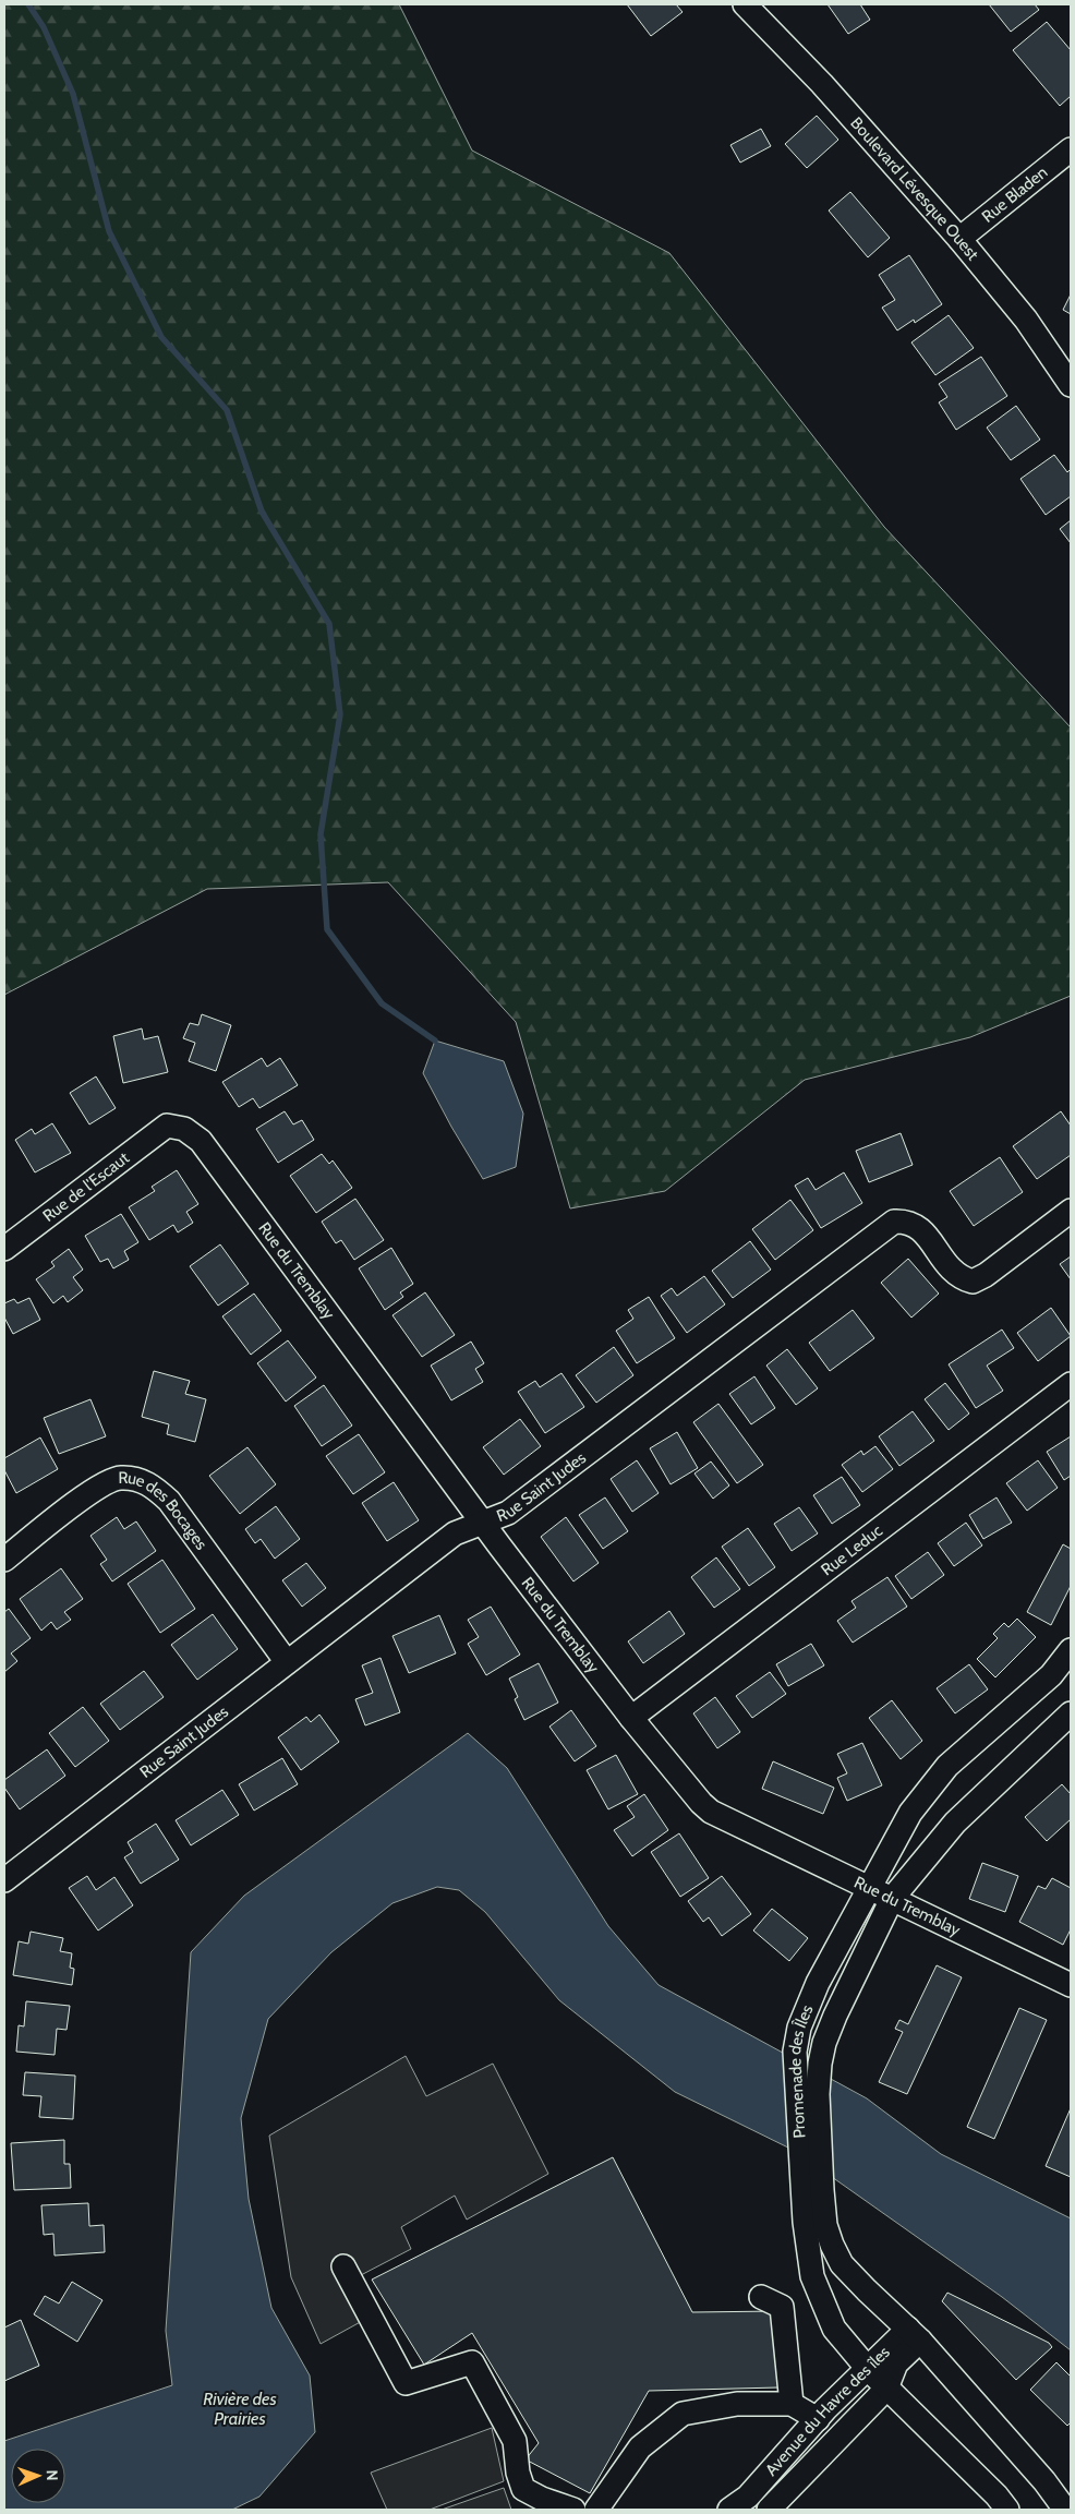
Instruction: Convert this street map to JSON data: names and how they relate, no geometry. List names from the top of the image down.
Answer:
{
  "streets": {
    "street": [
      "Boulevard Lévesque Ouest",
      "Rue Bladen",
      "Rue de l'Escaut",
      "Rue du Tremblay",
      "Rue Saint Judes",
      "Rue des Bocages",
      "Rue Leduc",
      "Promenade des Îles",
      "Avenue du Havre des îles"
    ]
  },
  "crossings": [
    ["Boulevard Lévesque Ouest", "Rue Bladen"],
    ["Rue de l'Escaut", "Rue du Tremblay"],
    ["Rue du Tremblay", "Rue Saint Judes"],
    ["Rue du Tremblay", "Rue Leduc"],
    ["Rue du Tremblay", "Promenade des Îles"],
    ["Rue Saint Judes", "Rue des Bocages"],
    ["Promenade des Îles", "Avenue du Havre des îles"]
  ],
  "water": ["Rivière des Prairies"],
  "north": "right"
}
